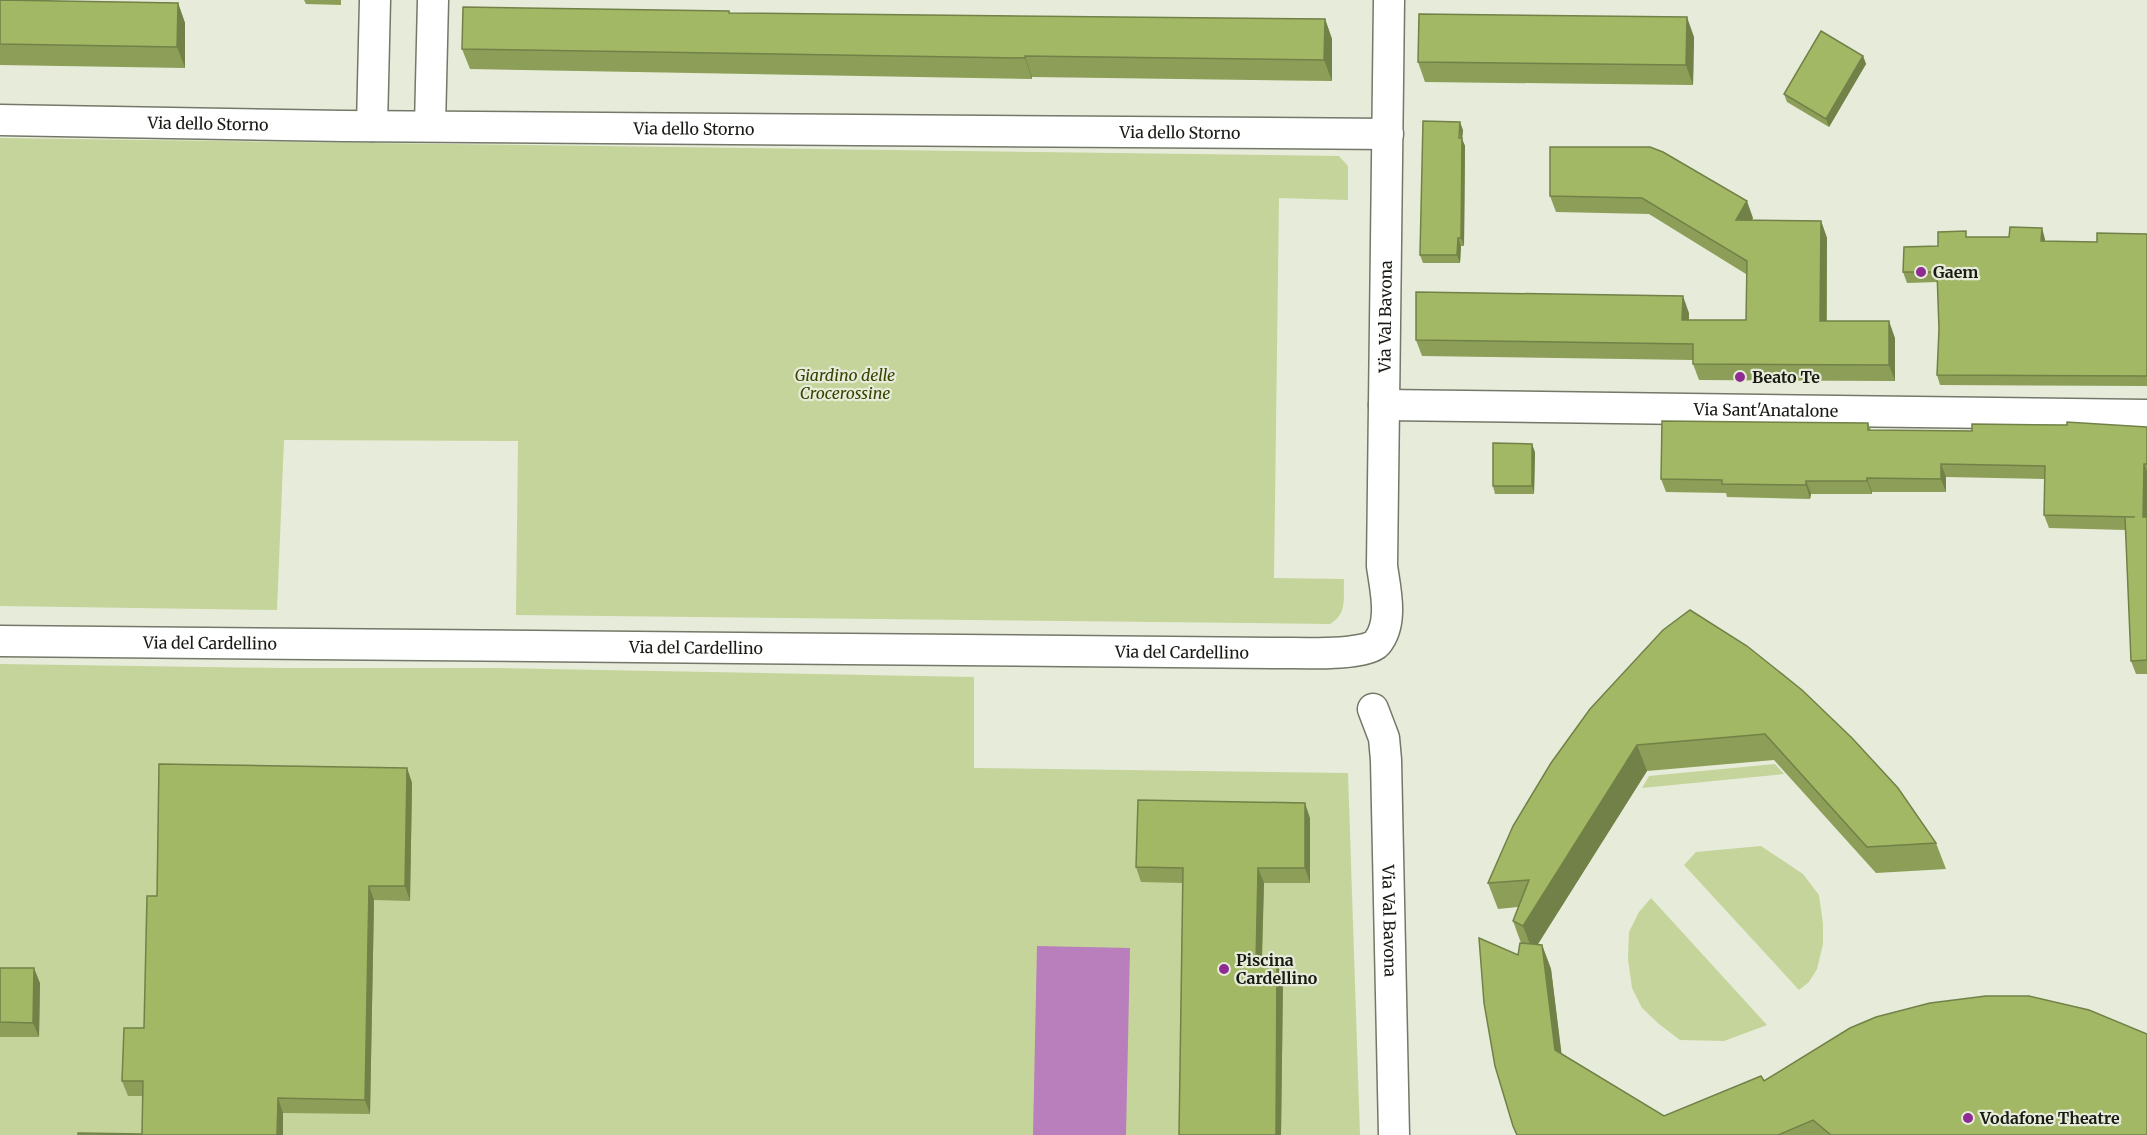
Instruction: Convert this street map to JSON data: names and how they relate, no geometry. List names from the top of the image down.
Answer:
{
  "streets": {
    "street": [
      "Via dello Storno",
      "Via Val Bavona",
      "Via Sant'Anatalone",
      "Via del Cardellino"
    ]
  },
  "crossings": [
    ["Via dello Storno", "Via Val Bavona"],
    ["Via Val Bavona", "Via Sant'Anatalone"],
    ["Via Val Bavona", "Via del Cardellino"]
  ],
  "parks": ["Giardino delle Crocerossine"],
  "places": [
    "Gaem",
    "Beato Te",
    "Piscina Cardellino",
    "Vodafone Theatre"
  ]
}
